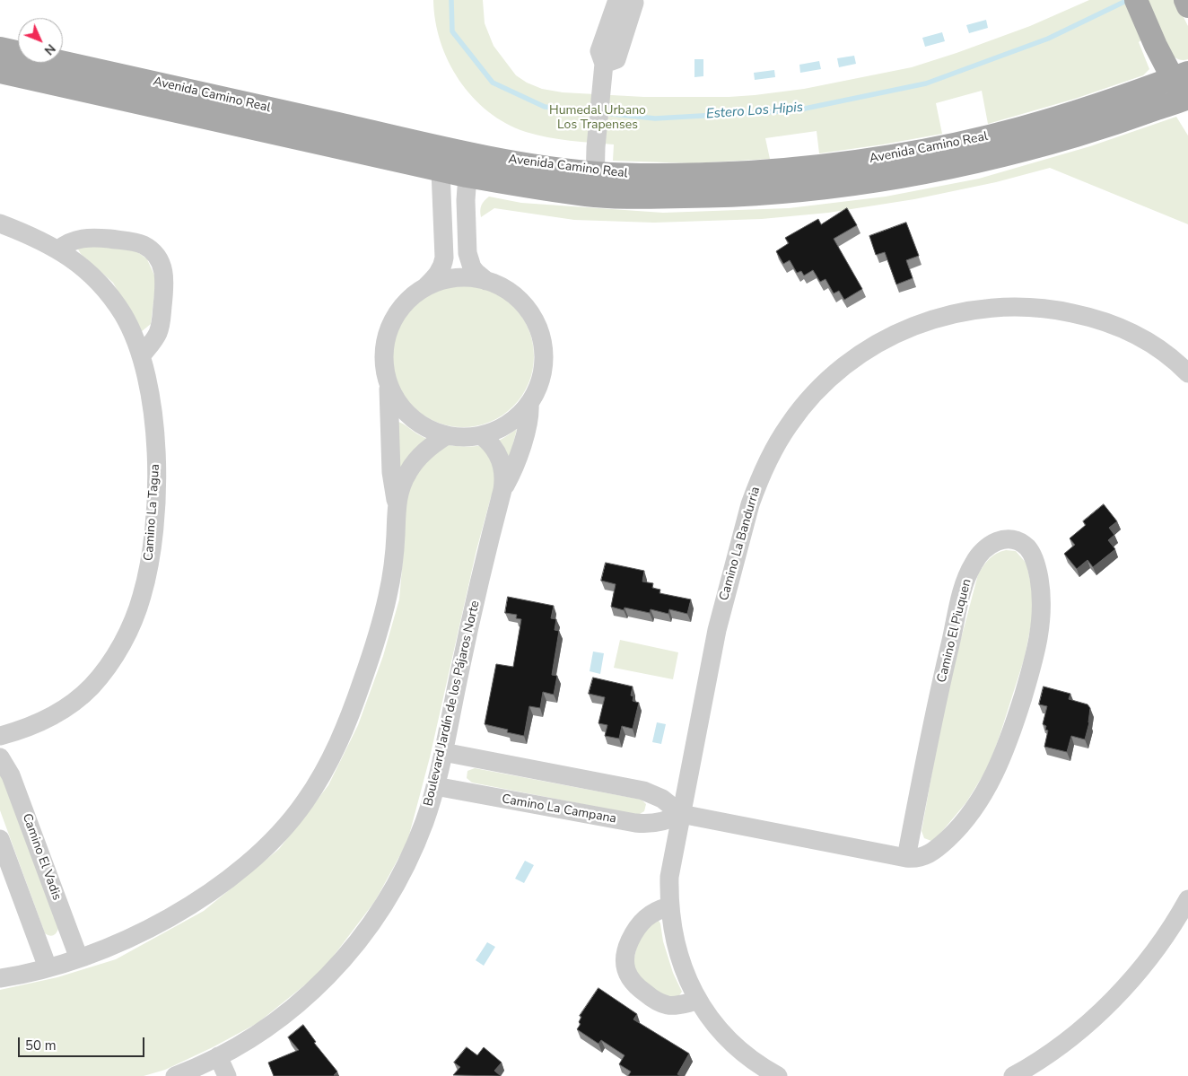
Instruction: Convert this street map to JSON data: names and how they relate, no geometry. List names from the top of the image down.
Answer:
{
  "streets": {
    "main road": ["Avenida Camino Real"],
    "street": [
      "Camino La Tagua",
      "Camino La Bandurria",
      "Camino El Piuquen",
      "Boulevard Jardín de los Pájaros Norte",
      "Camino La Campana",
      "Camino El Vadis"
    ]
  },
  "crossings": [
    ["Camino La Bandurria", "Camino La Campana"],
    ["Boulevard Jardín de los Pájaros Norte", "Camino La Campana"]
  ],
  "water": ["Estero Los Hipis"],
  "parks": ["Humedal Urbano Los Trapenses"],
  "scale_bar": "50 m",
  "north": "bottom right"
}
